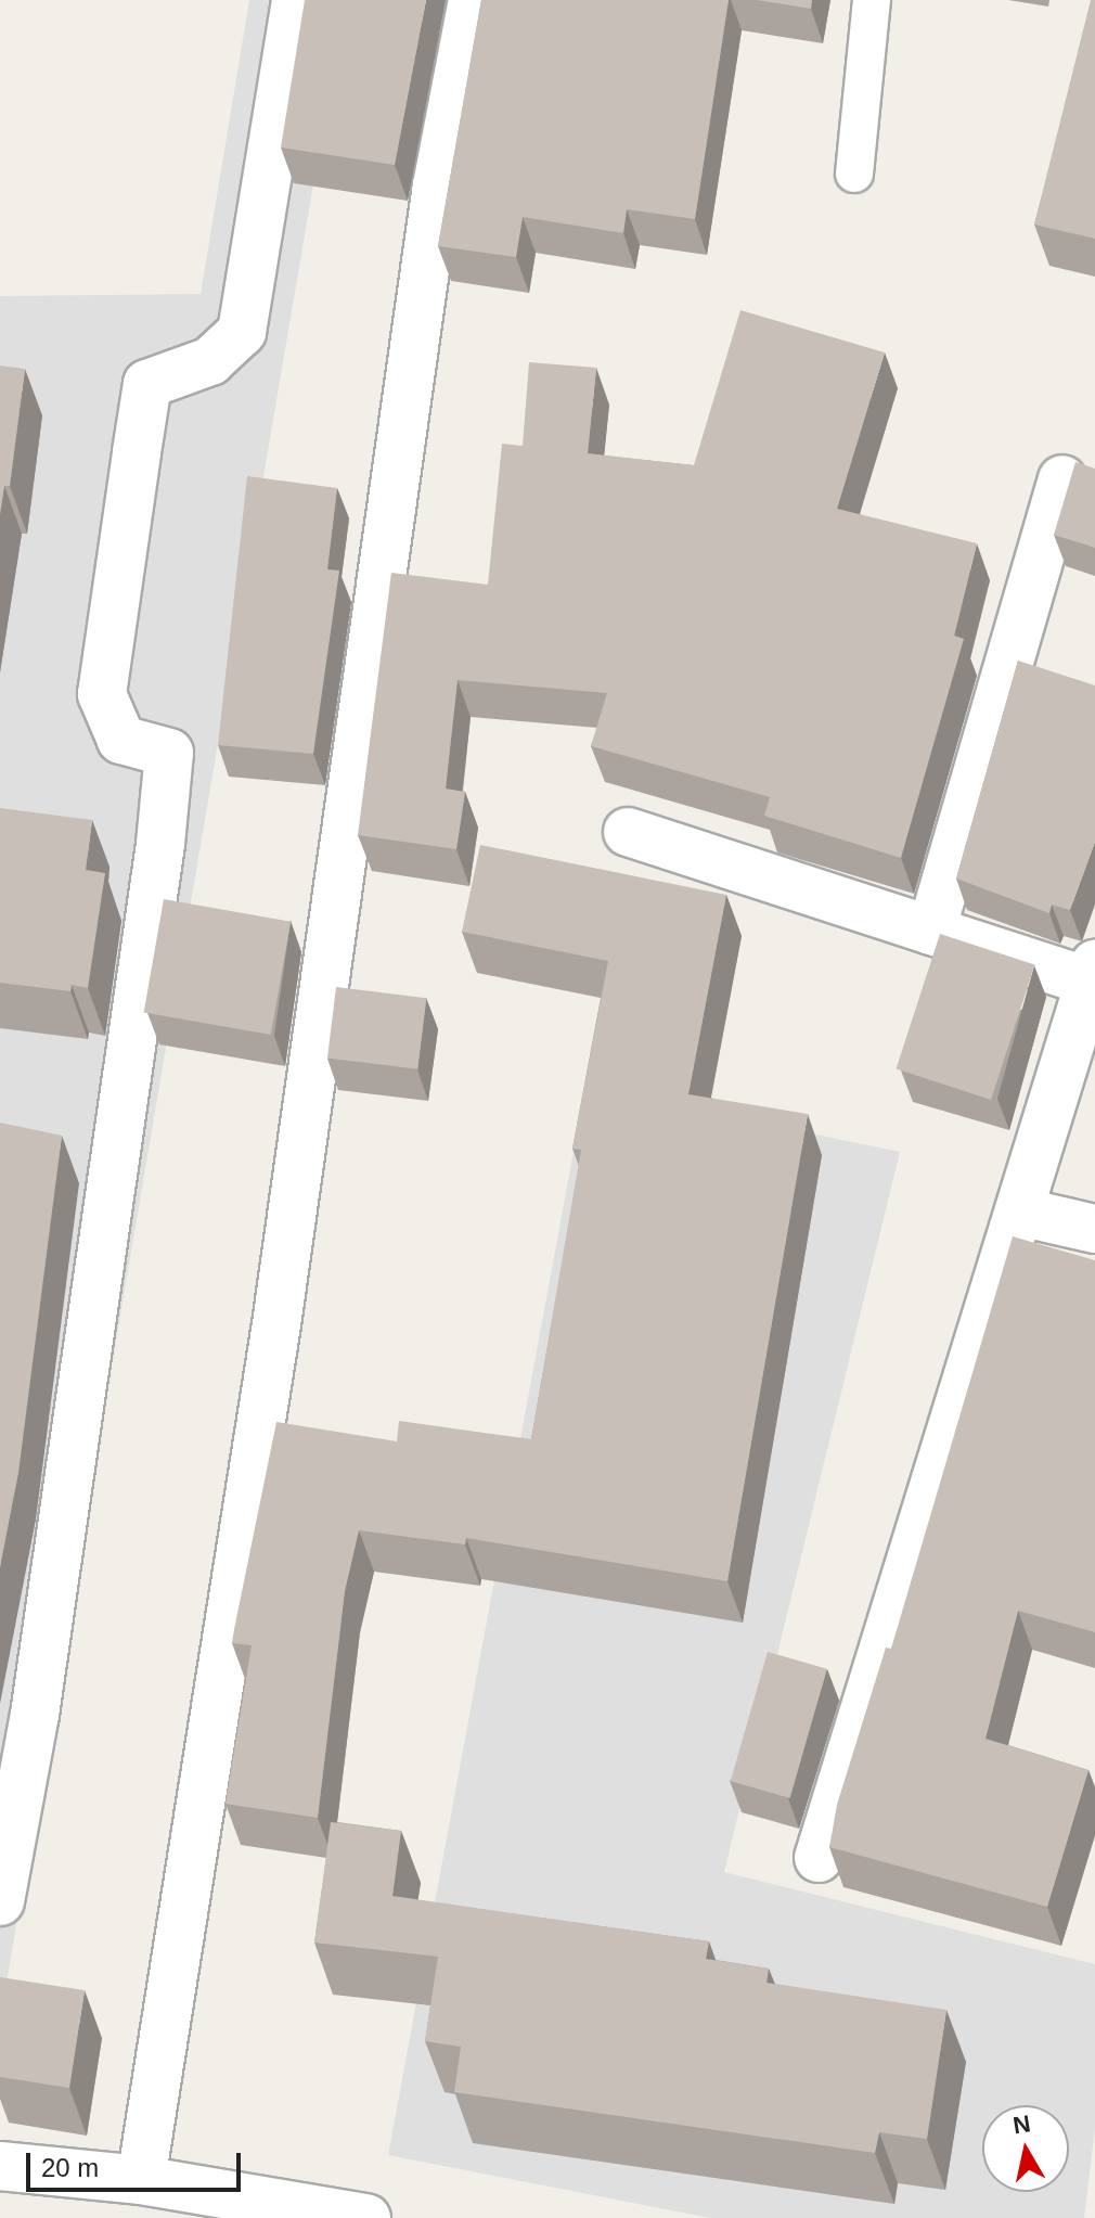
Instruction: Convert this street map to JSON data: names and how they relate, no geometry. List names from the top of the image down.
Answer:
{
  "scale_bar": "20 m",
  "north": "top"
}
